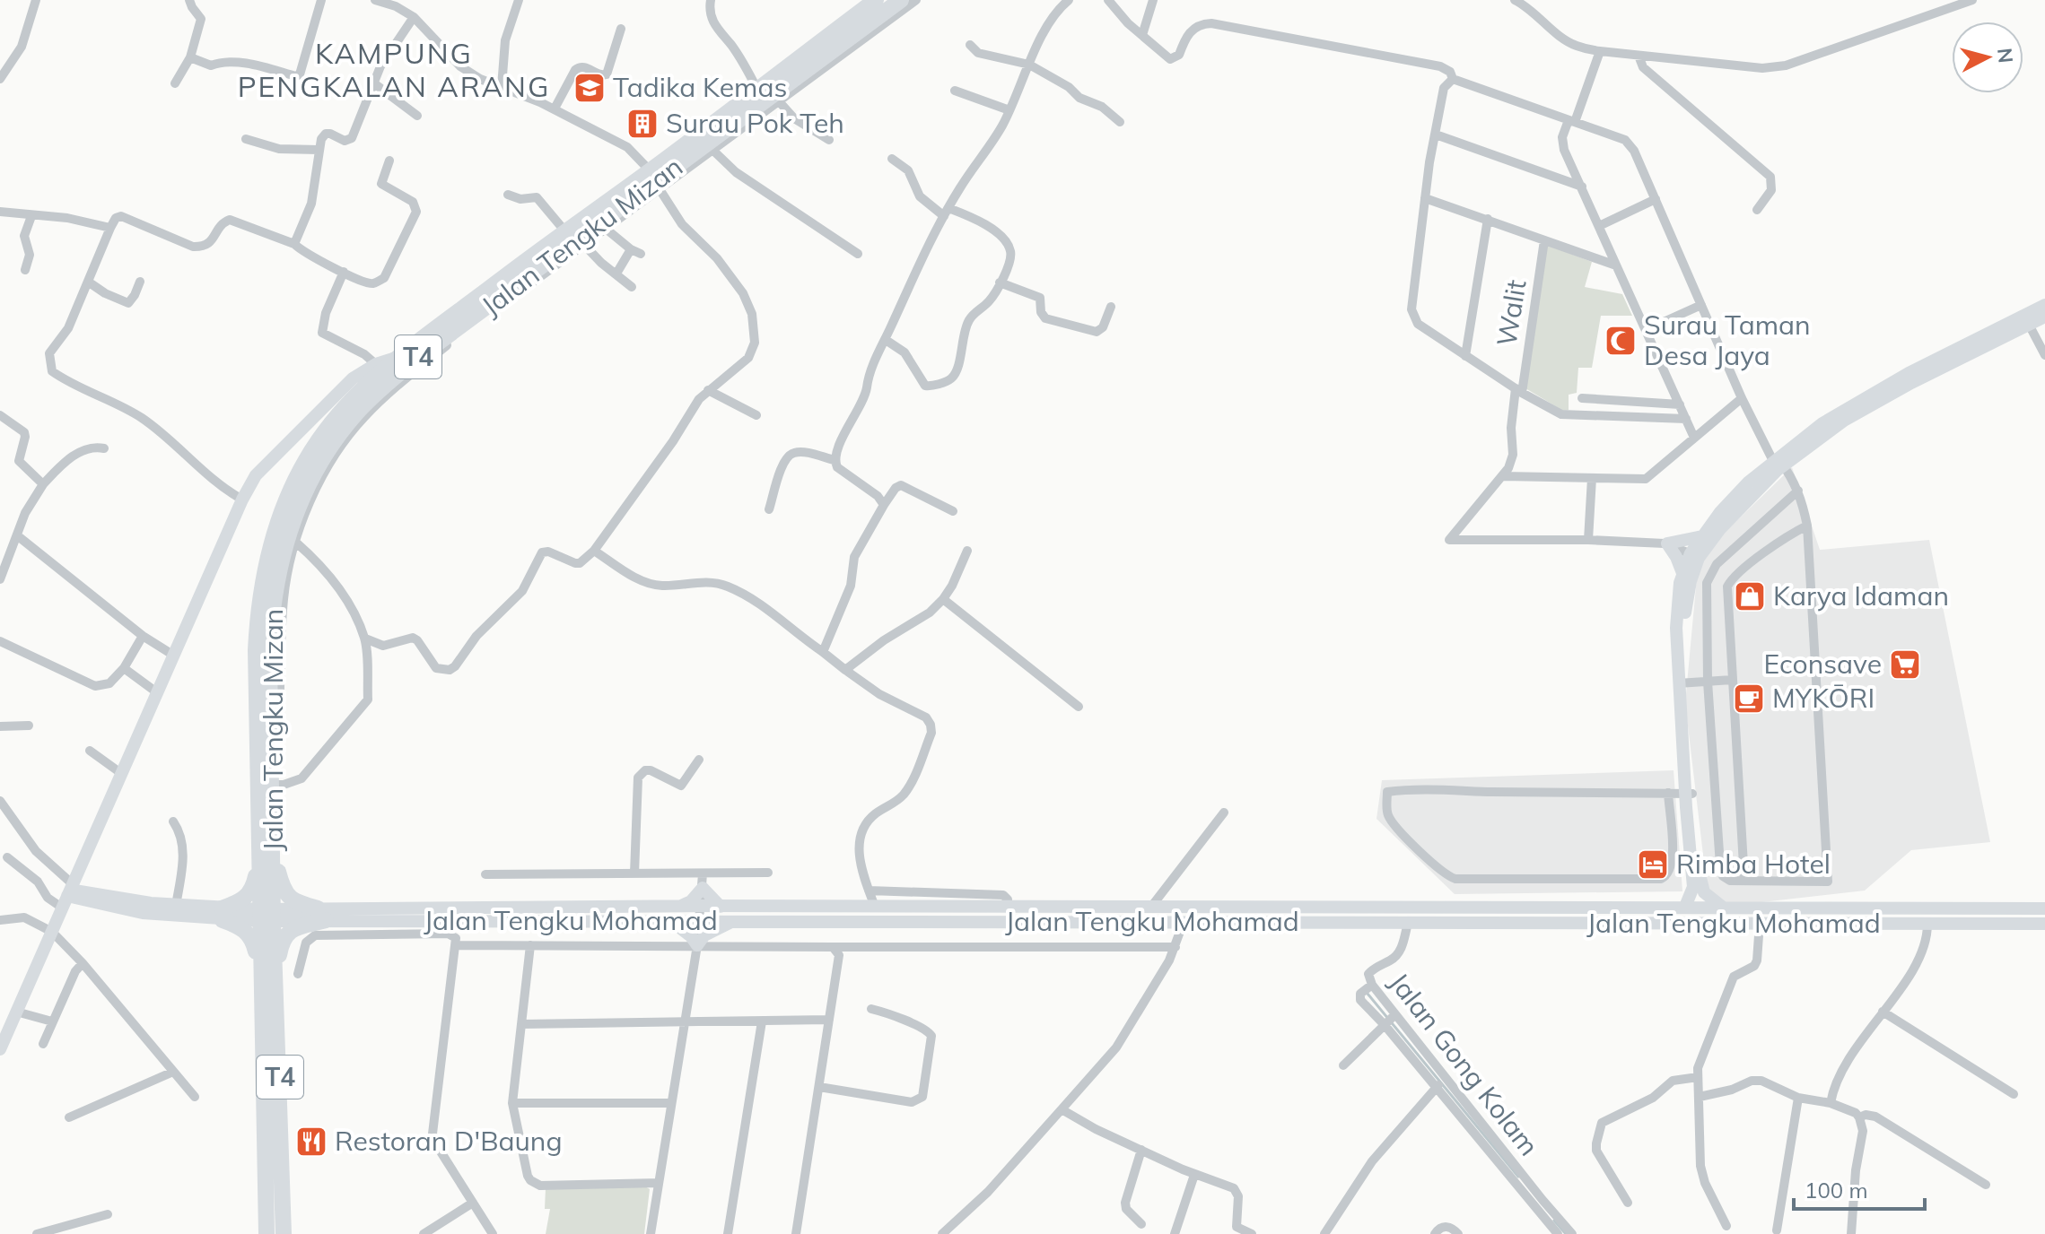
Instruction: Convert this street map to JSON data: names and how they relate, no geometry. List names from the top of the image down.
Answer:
{
  "streets": {
    "highway": ["Jalan Tengku Mizan", "T4"],
    "main road": ["Jalan Tengku Mohamad"],
    "street": ["Walit", "Jalan Gong Kolam"]
  },
  "crossings": [
    ["Jalan Tengku Mizan", "Jalan Tengku Mohamad"],
    ["Jalan Tengku Mohamad", "Jalan Gong Kolam"]
  ],
  "districts": ["KAMPUNG PENGKALAN ARANG"],
  "places": {
    "school or university": ["Tadika Kemas"],
    "building": ["Surau Pok Teh"],
    "mosque": ["Surau Taman Desa Jaya"],
    "shop": ["Karya Idaman"],
    "supermarket": ["Econsave"],
    "cafe": ["MYKŌRI"],
    "hotel": ["Rimba Hotel"],
    "restaurant": ["Restoran D'Baung"]
  },
  "scale_bar": "100 m",
  "north": "right"
}
